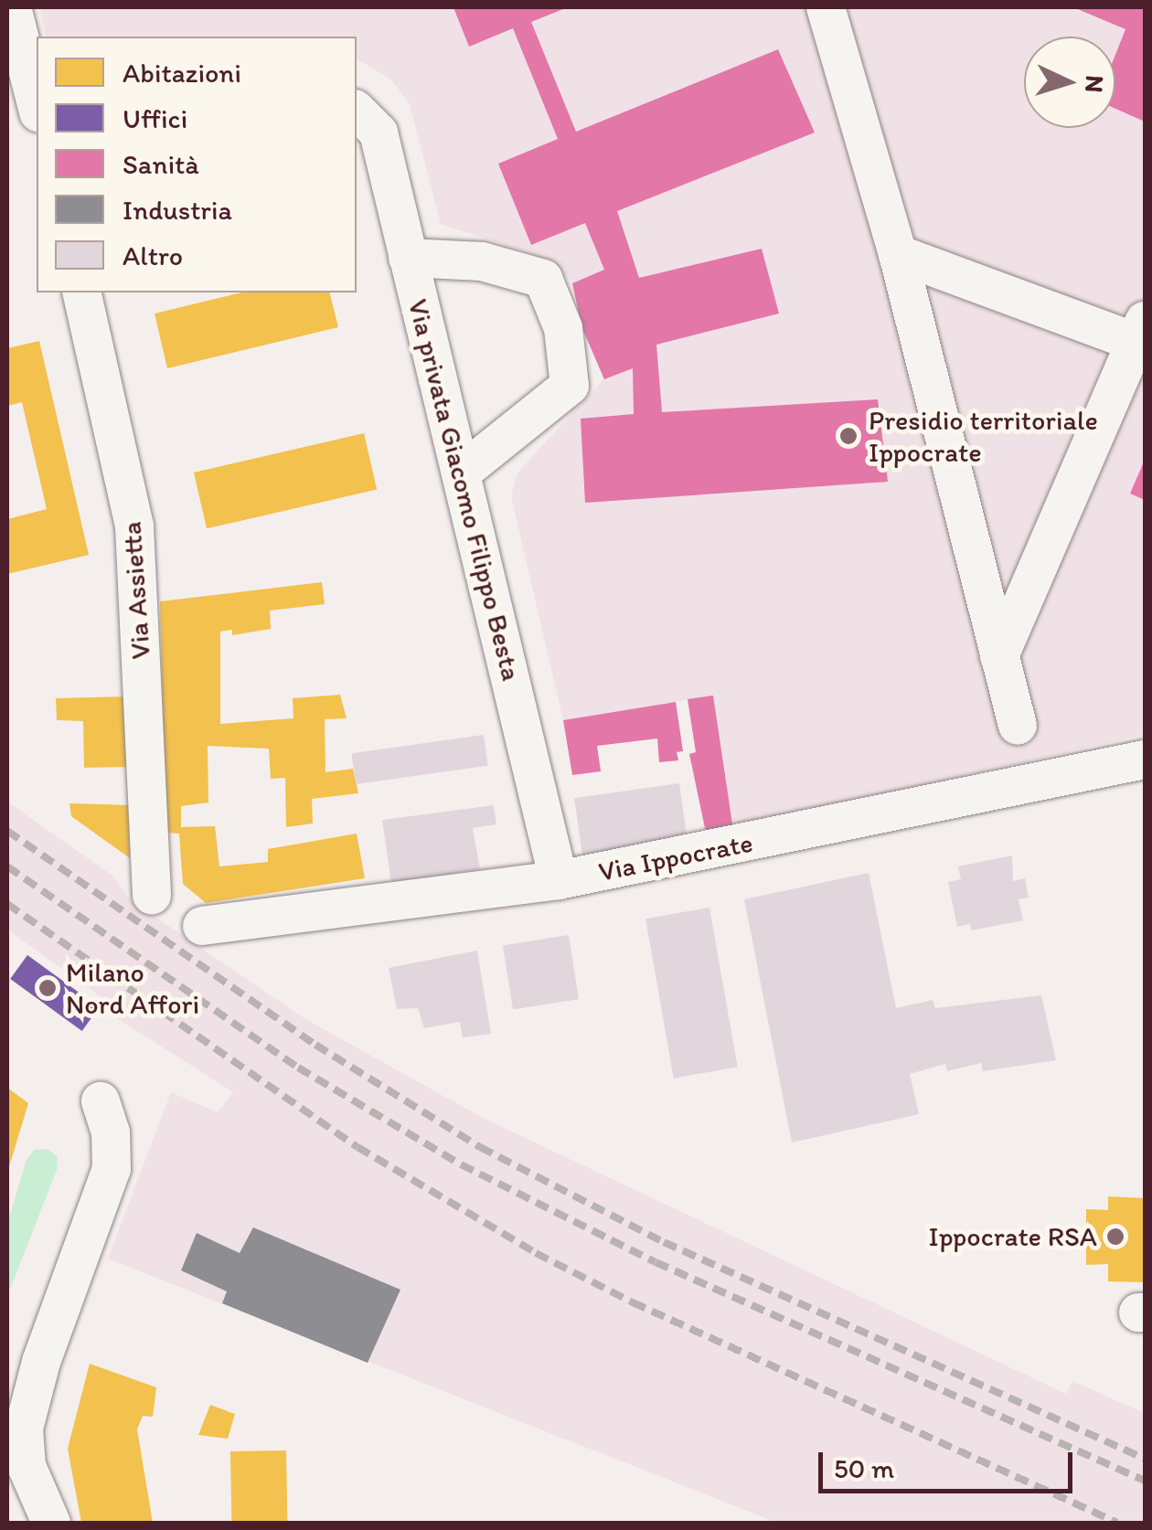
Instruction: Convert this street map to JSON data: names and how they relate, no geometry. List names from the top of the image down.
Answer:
{
  "streets": {
    "street": ["Via privata Giacomo Filippo Besta", "Via Assietta", "Via Ippocrate"]
  },
  "crossings": [
    ["Via privata Giacomo Filippo Besta", "Via Ippocrate"]
  ],
  "places": ["Presidio territoriale Ippocrate", "Milano Nord Affori", "Ippocrate RSA"],
  "legend": [
    "Abitazioni",
    "Uffici",
    "Sanità",
    "Industria",
    "Altro"
  ],
  "scale_bar": "50 m",
  "north": "right"
}
